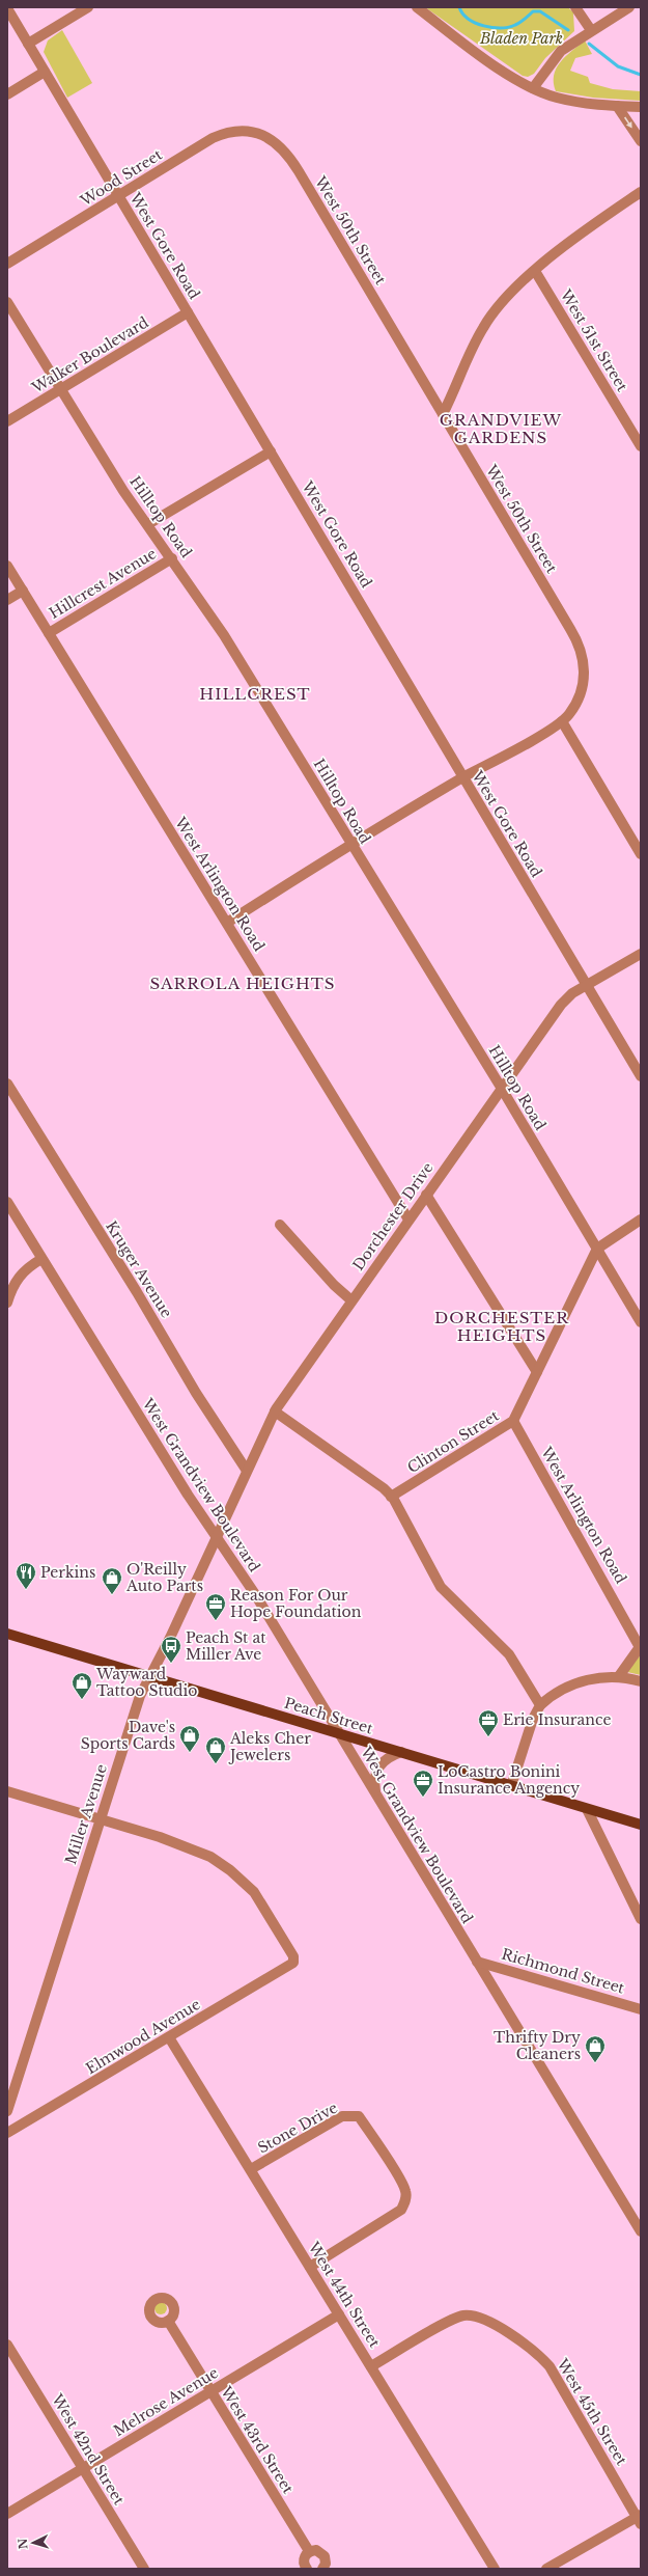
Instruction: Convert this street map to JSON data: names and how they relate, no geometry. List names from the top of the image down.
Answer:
{
  "streets": {
    "main road": ["Peach Street"],
    "street": [
      "Wood Street",
      "West 50th Street",
      "West Gore Road",
      "West 51st Street",
      "Walker Boulevard",
      "Hilltop Road",
      "Hillcrest Avenue",
      "West Arlington Road",
      "Dorchester Drive",
      "Kruger Avenue",
      "Clinton Street",
      "West Grandview Boulevard",
      "Miller Avenue",
      "Richmond Street",
      "Elmwood Avenue",
      "Stone Drive",
      "West 44th Street",
      "Melrose Avenue",
      "West 45th Street",
      "West 43rd Street",
      "West 42nd Street"
    ]
  },
  "crossings": [
    ["Wood Street", "West 50th Street"],
    ["Wood Street", "West Gore Road"],
    ["West Gore Road", "Walker Boulevard"],
    ["West Gore Road", "Hillcrest Avenue"],
    ["West Gore Road", "Dorchester Drive"],
    ["Walker Boulevard", "Hilltop Road"],
    ["Hilltop Road", "Hillcrest Avenue"],
    ["Hilltop Road", "Dorchester Drive"],
    ["Hilltop Road", "Clinton Street"],
    ["Hillcrest Avenue", "West Arlington Road"],
    ["West Arlington Road", "Dorchester Drive"],
    ["West Arlington Road", "Clinton Street"],
    ["Dorchester Drive", "Kruger Avenue"],
    ["Dorchester Drive", "West Grandview Boulevard"],
    ["Dorchester Drive", "Miller Avenue"],
    ["West Grandview Boulevard", "Peach Street"],
    ["West Grandview Boulevard", "Miller Avenue"],
    ["West Grandview Boulevard", "Richmond Street"],
    ["Peach Street", "Miller Avenue"],
    ["Miller Avenue", "Elmwood Avenue"],
    ["Elmwood Avenue", "West 44th Street"],
    ["Stone Drive", "West 44th Street"],
    ["West 44th Street", "Melrose Avenue"],
    ["West 44th Street", "West 45th Street"],
    ["Melrose Avenue", "West 43rd Street"],
    ["Melrose Avenue", "West 42nd Street"]
  ],
  "districts": [
    "GRANDVIEW GARDENS",
    "HILLCREST",
    "SARROLA HEIGHTS",
    "DORCHESTER HEIGHTS"
  ],
  "parks": ["Bladen Park"],
  "places": {
    "restaurant": ["Perkins"],
    "shop": [
      "O'Reilly Auto Parts",
      "Wayward Tattoo Studio",
      "Dave's Sports Cards",
      "Aleks Cher Jewelers",
      "Thrifty Dry Cleaners"
    ],
    "office": ["Reason For Our Hope Foundation", "Erie Insurance", "LoCastro Bonini Insurance Angency"],
    "bus stop": ["Peach St at Miller Ave"]
  },
  "north": "left"
}
